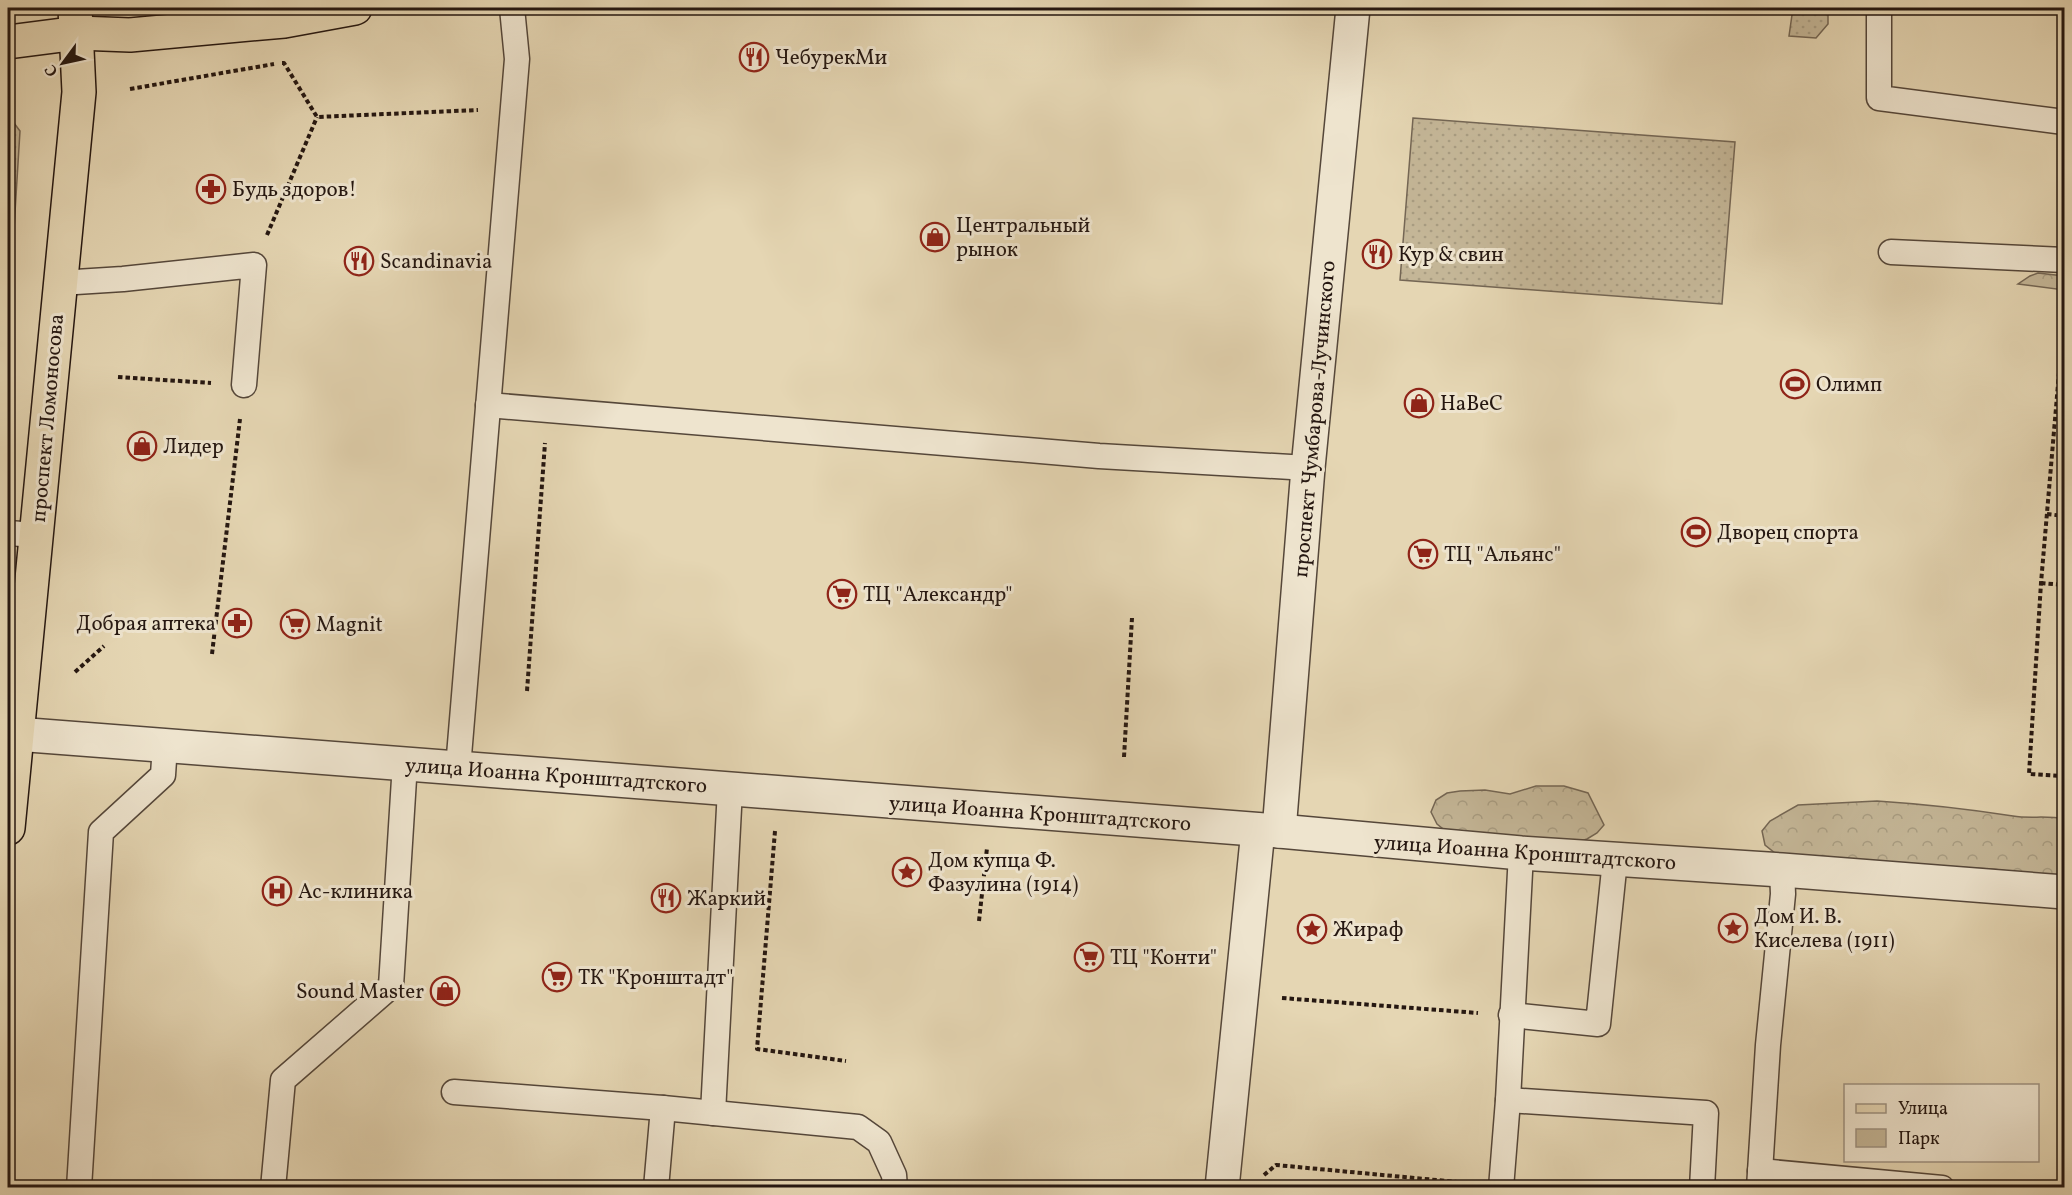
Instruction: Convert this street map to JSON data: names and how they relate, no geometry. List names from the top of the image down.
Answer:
{
  "streets": {
    "main road": ["проспект Ломоносова"],
    "street": ["проспект Чумбарова-Лучинского", "улица Иоанна Кронштадтского"]
  },
  "crossings": [
    ["проспект Ломоносова", "улица Иоанна Кронштадтского"],
    ["проспект Чумбарова-Лучинского", "улица Иоанна Кронштадтского"]
  ],
  "places": {
    "restaurant": [
      "ЧебурекМи",
      "Кур & свин",
      "Scandinavia",
      "Жаркий"
    ],
    "pharmacy": ["Будь здоров!", "Добрая аптека"],
    "shop": [
      "Центральный рынок",
      "НаВеС",
      "Лидер",
      "Sound Master"
    ],
    "sports": ["Олимп", "Дворец спорта"],
    "supermarket": [
      "ТЦ \"Альянс\"",
      "ТЦ \"Александр\"",
      "Magnit",
      "ТЦ \"Конти\"",
      "ТК \"Кронштадт\""
    ],
    "place": ["Дом купца Ф. Фазулина (1914)", "Дом И. В. Киселева (1911)", "Жираф"],
    "hospital": ["Ас-клиника"]
  },
  "legend": ["Улица", "Парк"],
  "north": "bottom left"
}
